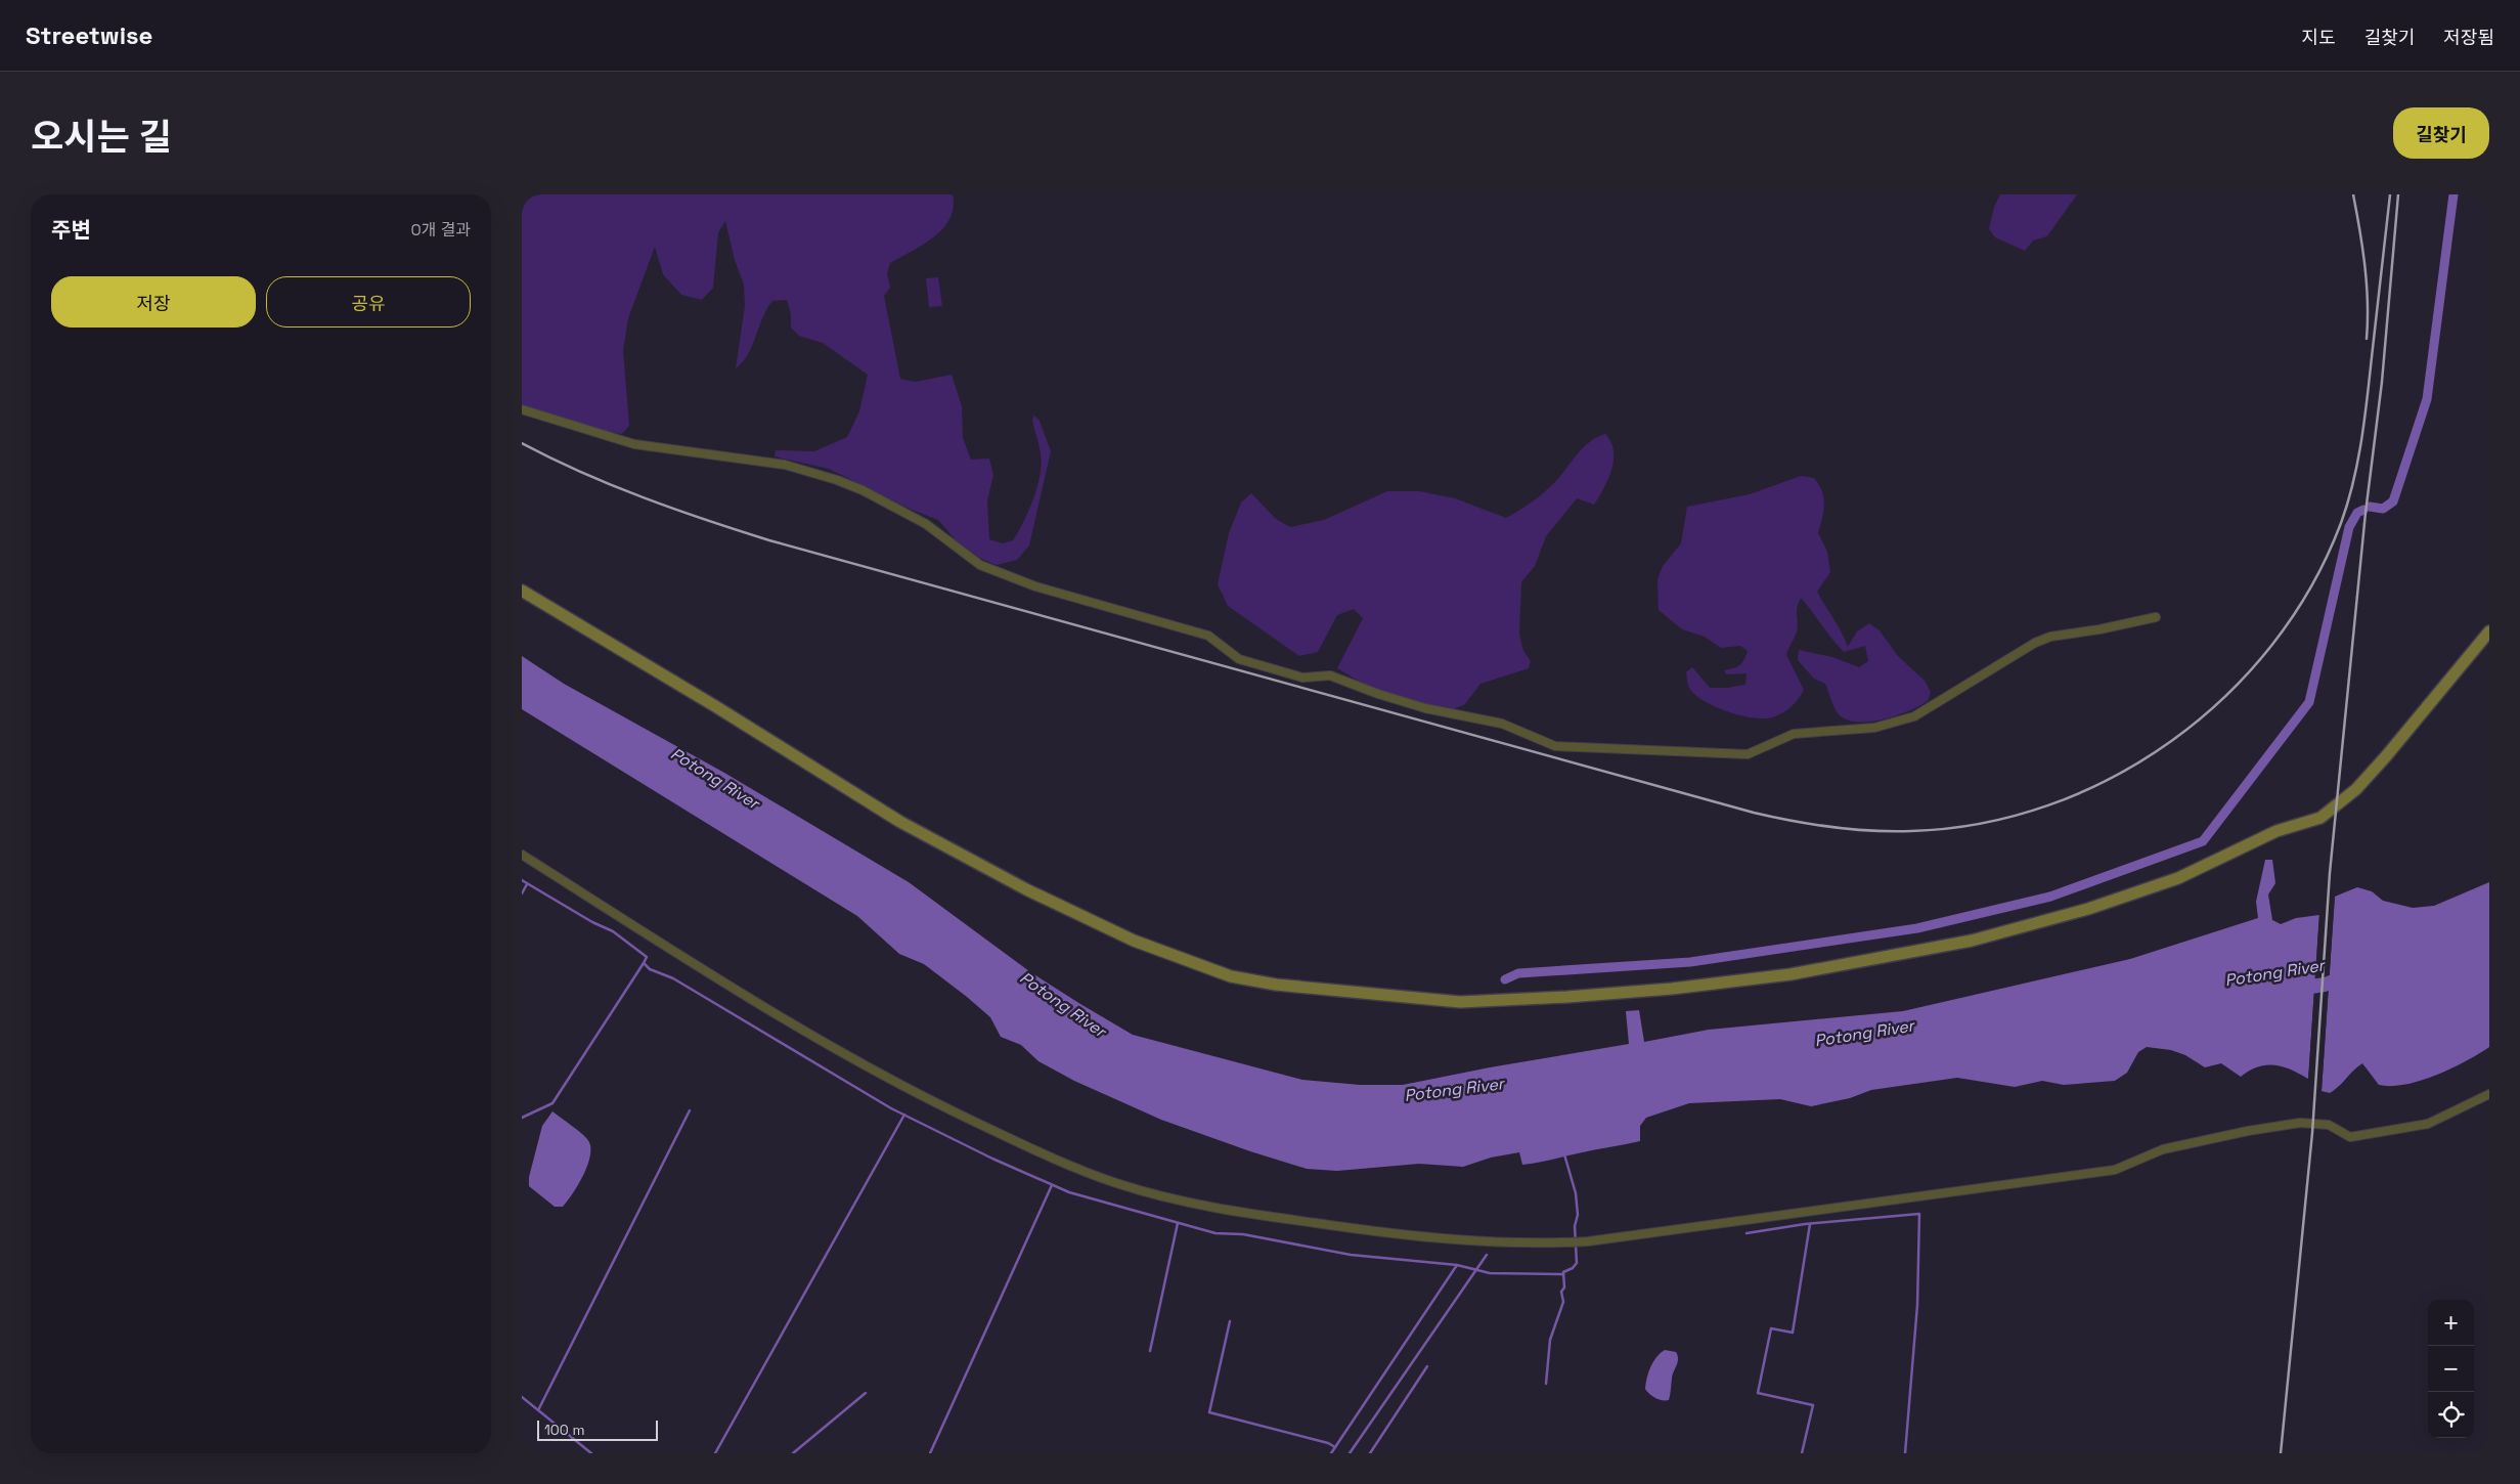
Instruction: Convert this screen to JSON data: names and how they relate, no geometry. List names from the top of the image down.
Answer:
{
  "water": ["Potong River"],
  "scale_bar": "100 m",
  "page": {
    "header": "Streetwise",
    "nav": ["지도", "길찾기", "저장됨"],
    "title": "오시는 길",
    "buttons": [
      "길찾기",
      ["저장", "공유"]
    ],
    "heading": ["주변", "0개 결과"],
    "map_buttons": ["+", "−"],
    "scale": "100 m"
  }
}
